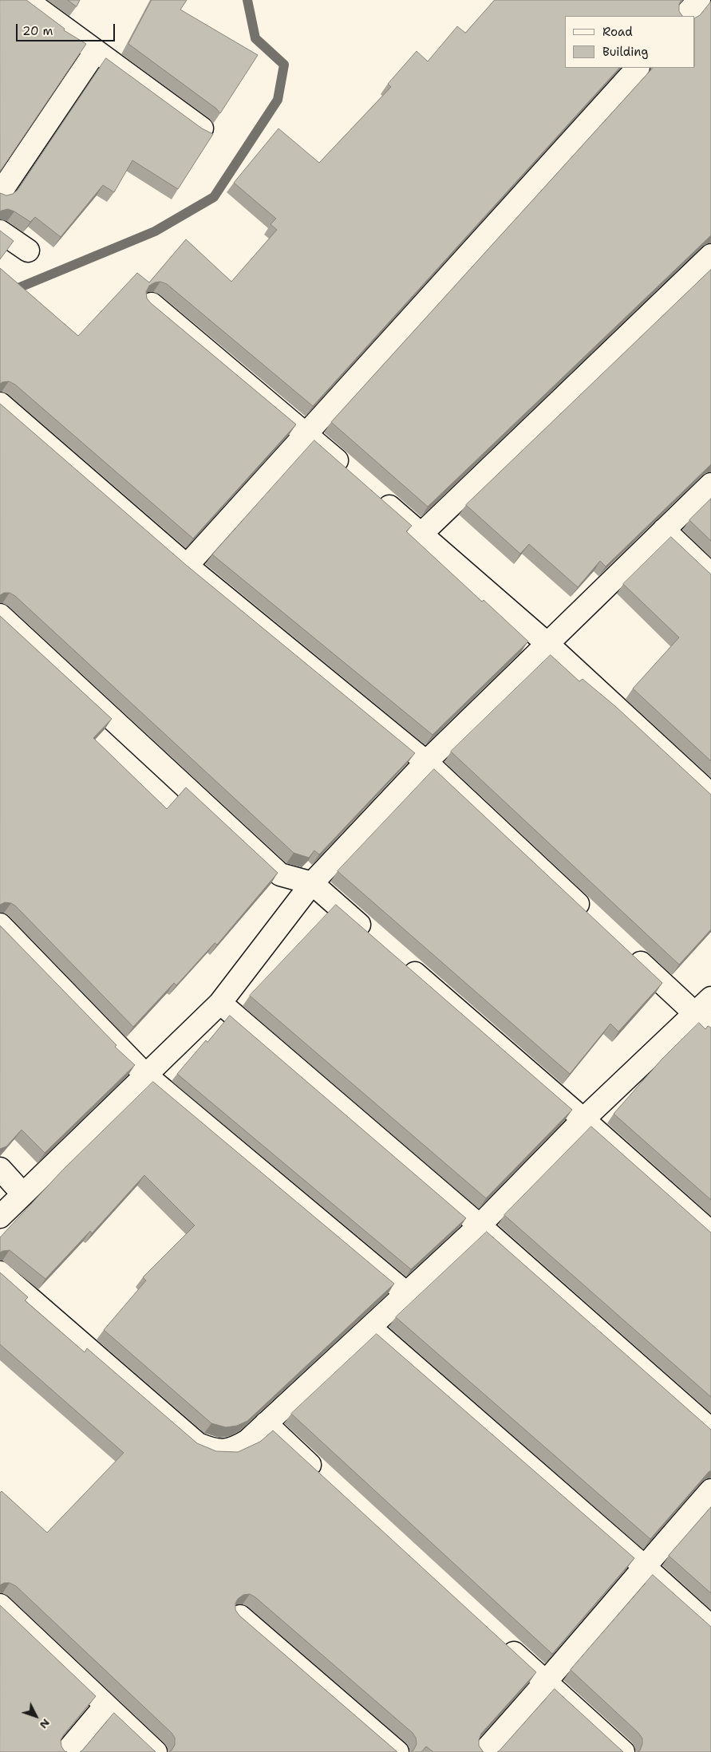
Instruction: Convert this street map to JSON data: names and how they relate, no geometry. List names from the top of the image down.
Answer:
{
  "legend": ["Road", "Building"],
  "scale_bar": "20 m",
  "north": "bottom right"
}
